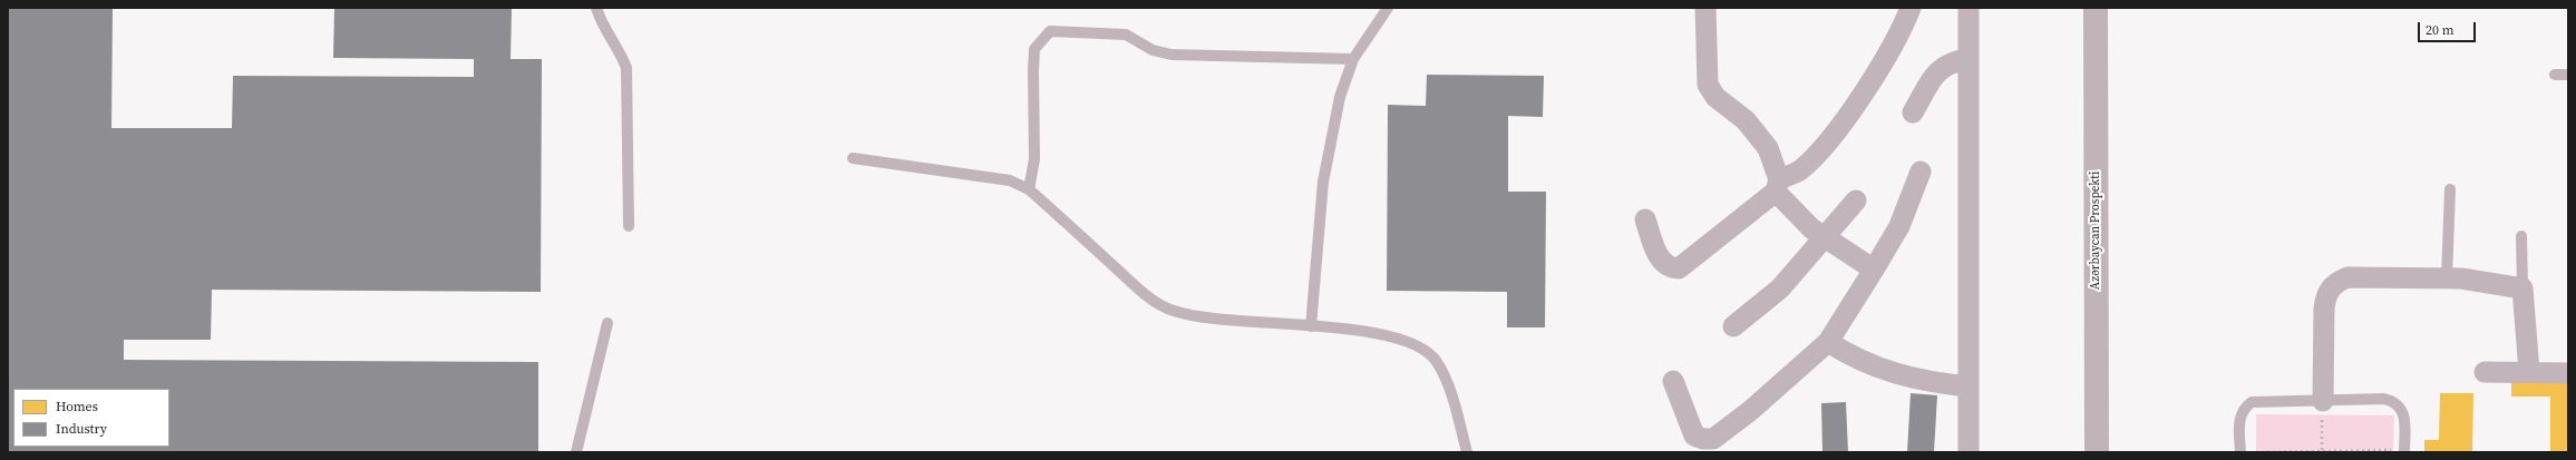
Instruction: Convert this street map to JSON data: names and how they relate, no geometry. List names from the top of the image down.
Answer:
{
  "streets": {
    "street": ["Azərbaycan Prospekti"]
  },
  "legend": ["Homes", "Industry"],
  "scale_bar": "20 m"
}
